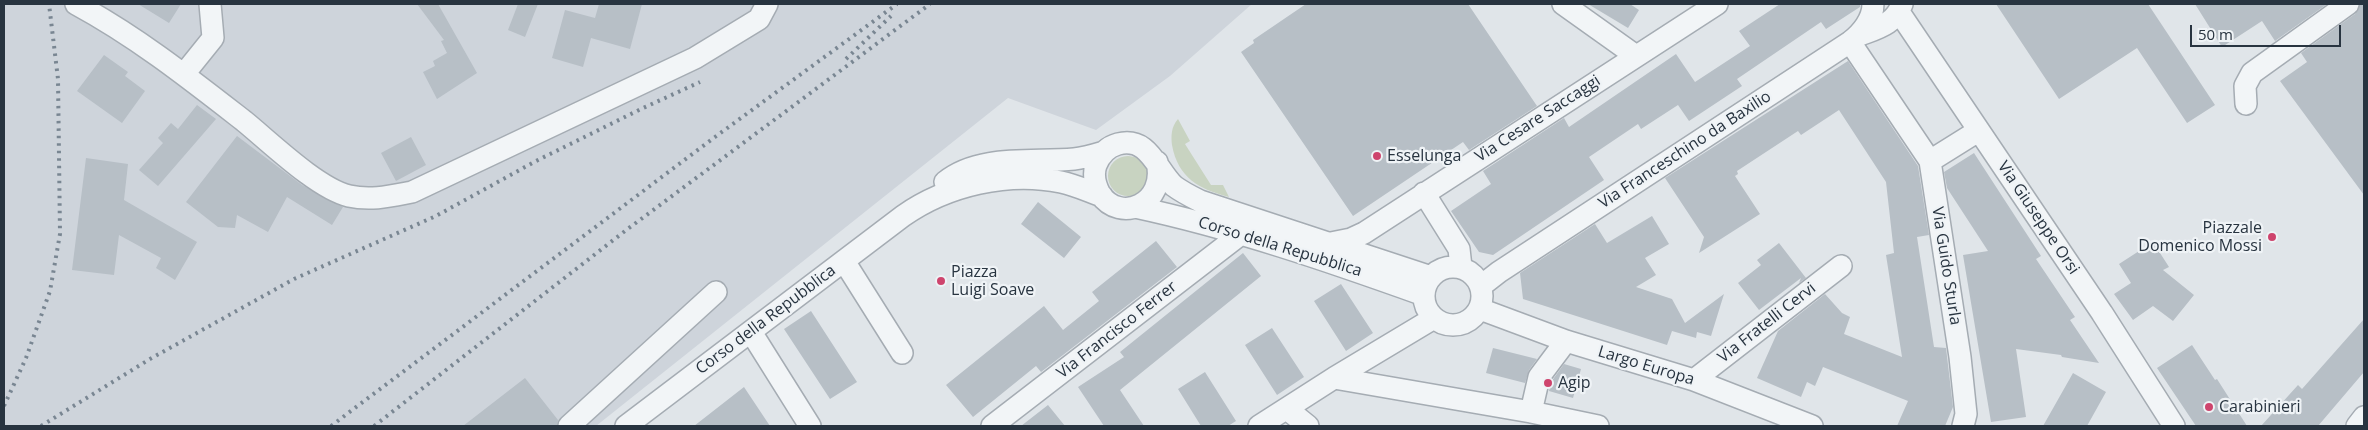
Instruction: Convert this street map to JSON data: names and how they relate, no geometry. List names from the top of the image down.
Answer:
{
  "streets": {
    "street": [
      "Via Cesare Saccaggi",
      "Via Franceschino da Baxilio",
      "Via Giuseppe Orsi",
      "Corso della Repubblica",
      "Via Guido Sturla",
      "Via Fratelli Cervi",
      "Via Francisco Ferrer",
      "Largo Europa"
    ]
  },
  "crossings": [
    ["Via Cesare Saccaggi", "Corso della Repubblica"],
    ["Via Franceschino da Baxilio", "Corso della Repubblica"],
    ["Via Franceschino da Baxilio", "Largo Europa"],
    ["Corso della Repubblica", "Via Francisco Ferrer"],
    ["Corso della Repubblica", "Largo Europa"],
    ["Via Fratelli Cervi", "Largo Europa"]
  ],
  "places": [
    "Esselunga",
    "Piazzale Domenico Mossi",
    "Piazza Luigi Soave",
    "Agip",
    "Carabinieri"
  ],
  "scale_bar": "50 m"
}
